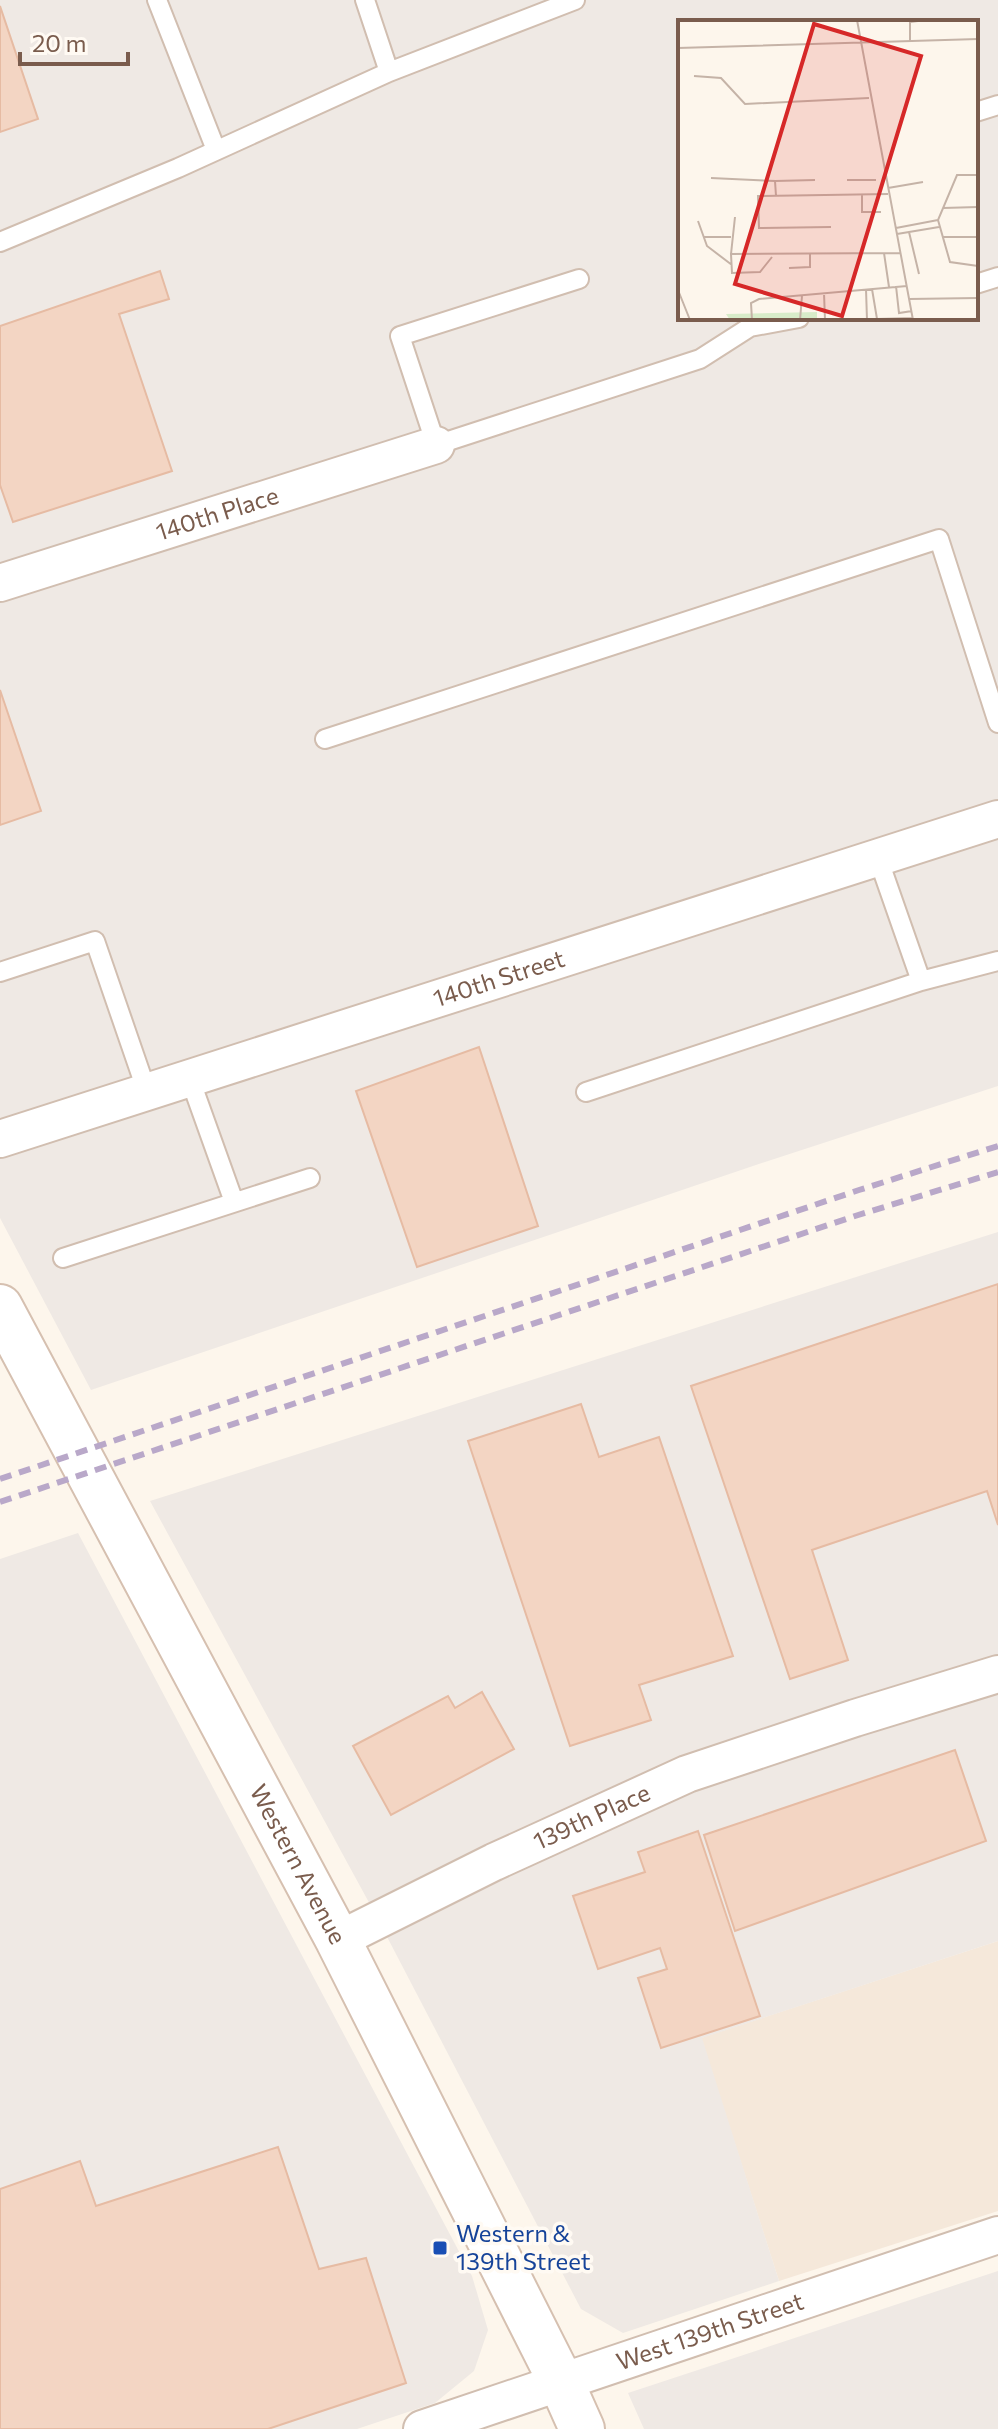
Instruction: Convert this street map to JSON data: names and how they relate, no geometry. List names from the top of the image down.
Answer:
{
  "streets": {
    "main road": ["Western Avenue"],
    "street": [
      "140th Place",
      "140th Street",
      "139th Place",
      "West 139th Street"
    ]
  },
  "crossings": [
    ["139th Place", "Western Avenue"],
    ["Western Avenue", "West 139th Street"]
  ],
  "places": {
    "transit": ["Western & 139th Street"]
  },
  "scale_bar": "20 m"
}
